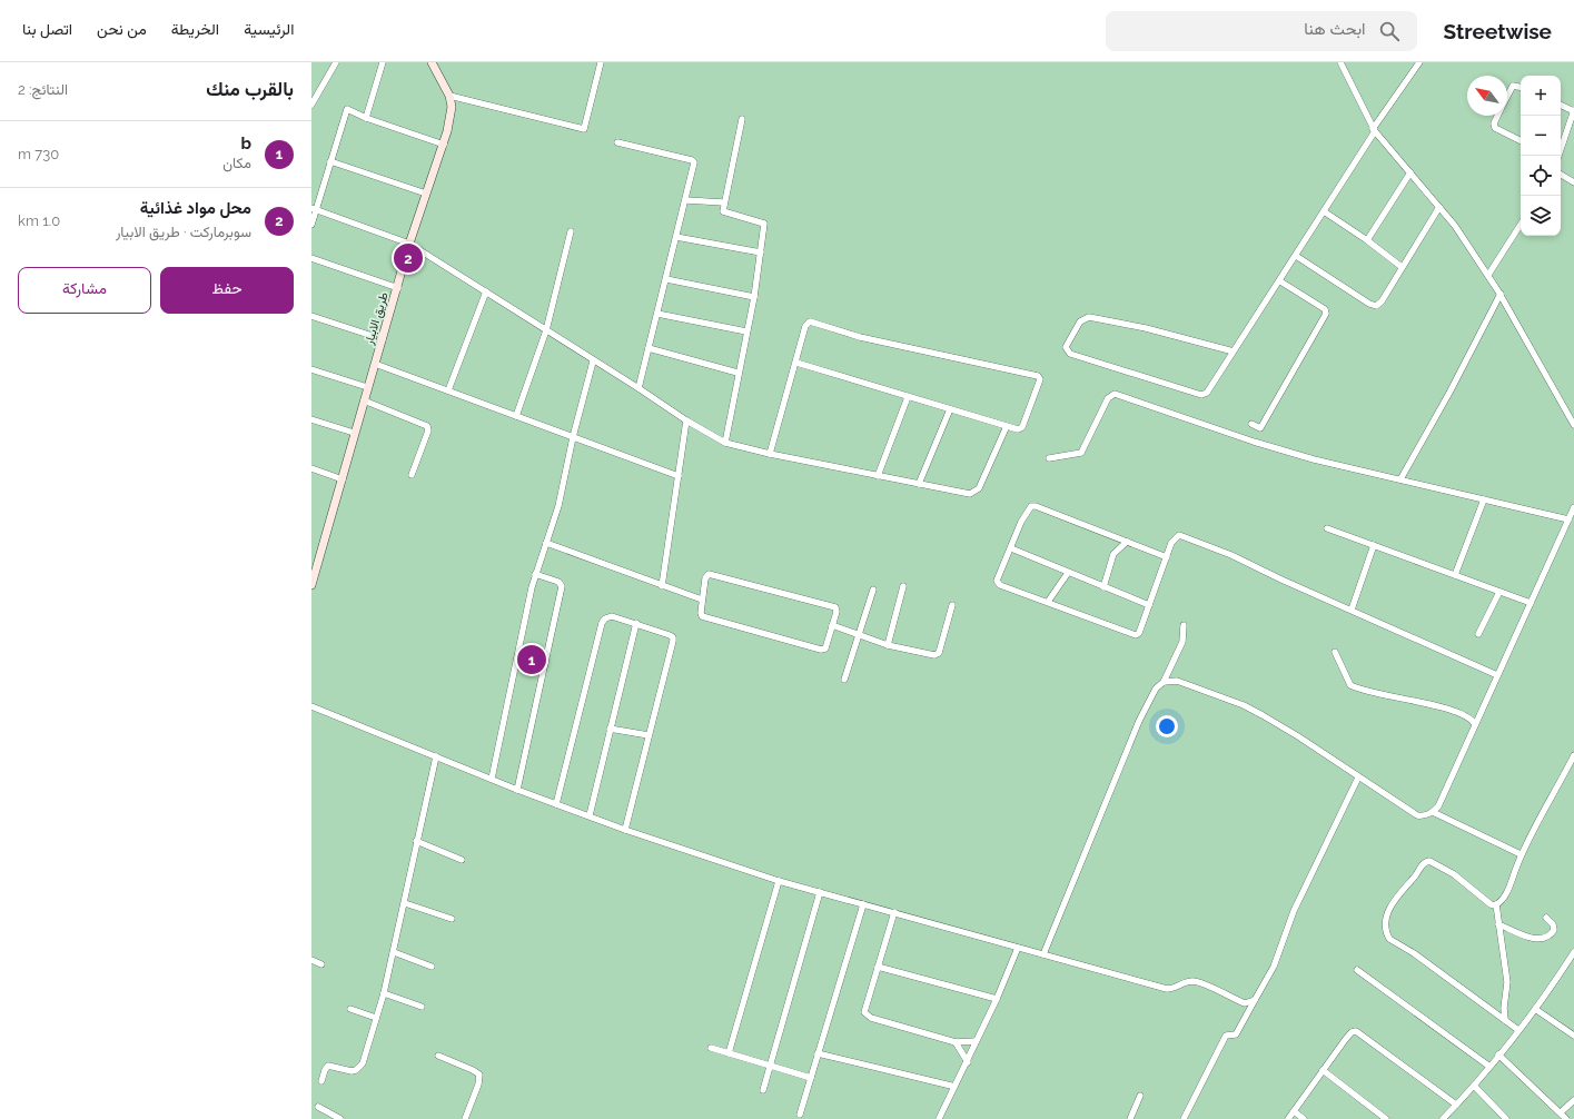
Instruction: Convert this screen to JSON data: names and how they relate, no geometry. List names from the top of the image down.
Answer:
{
  "streets": {
    "main road": ["طريق الابيار"]
  },
  "north": "top left",
  "page": {
    "header": "Streetwise",
    "search": "ابحث هنا",
    "nav": [
      "الرئيسية",
      "الخريطة",
      "من نحن",
      "اتصل بنا"
    ],
    "heading": ["بالقرب منك", "النتائج: 2"],
    "map_buttons": ["+", "−"],
    "list": [
      {
        "mark": "1",
        "name": "b",
        "note": "مكان",
        "value": "730 m"
      },
      {
        "mark": "2",
        "name": "محل مواد غذائية",
        "note": "سوبرماركت · طريق الابيار",
        "value": "1.0 km"
      }
    ],
    "pins": ["2", "1"],
    "buttons": ["حفظ", "مشاركة"]
  }
}
